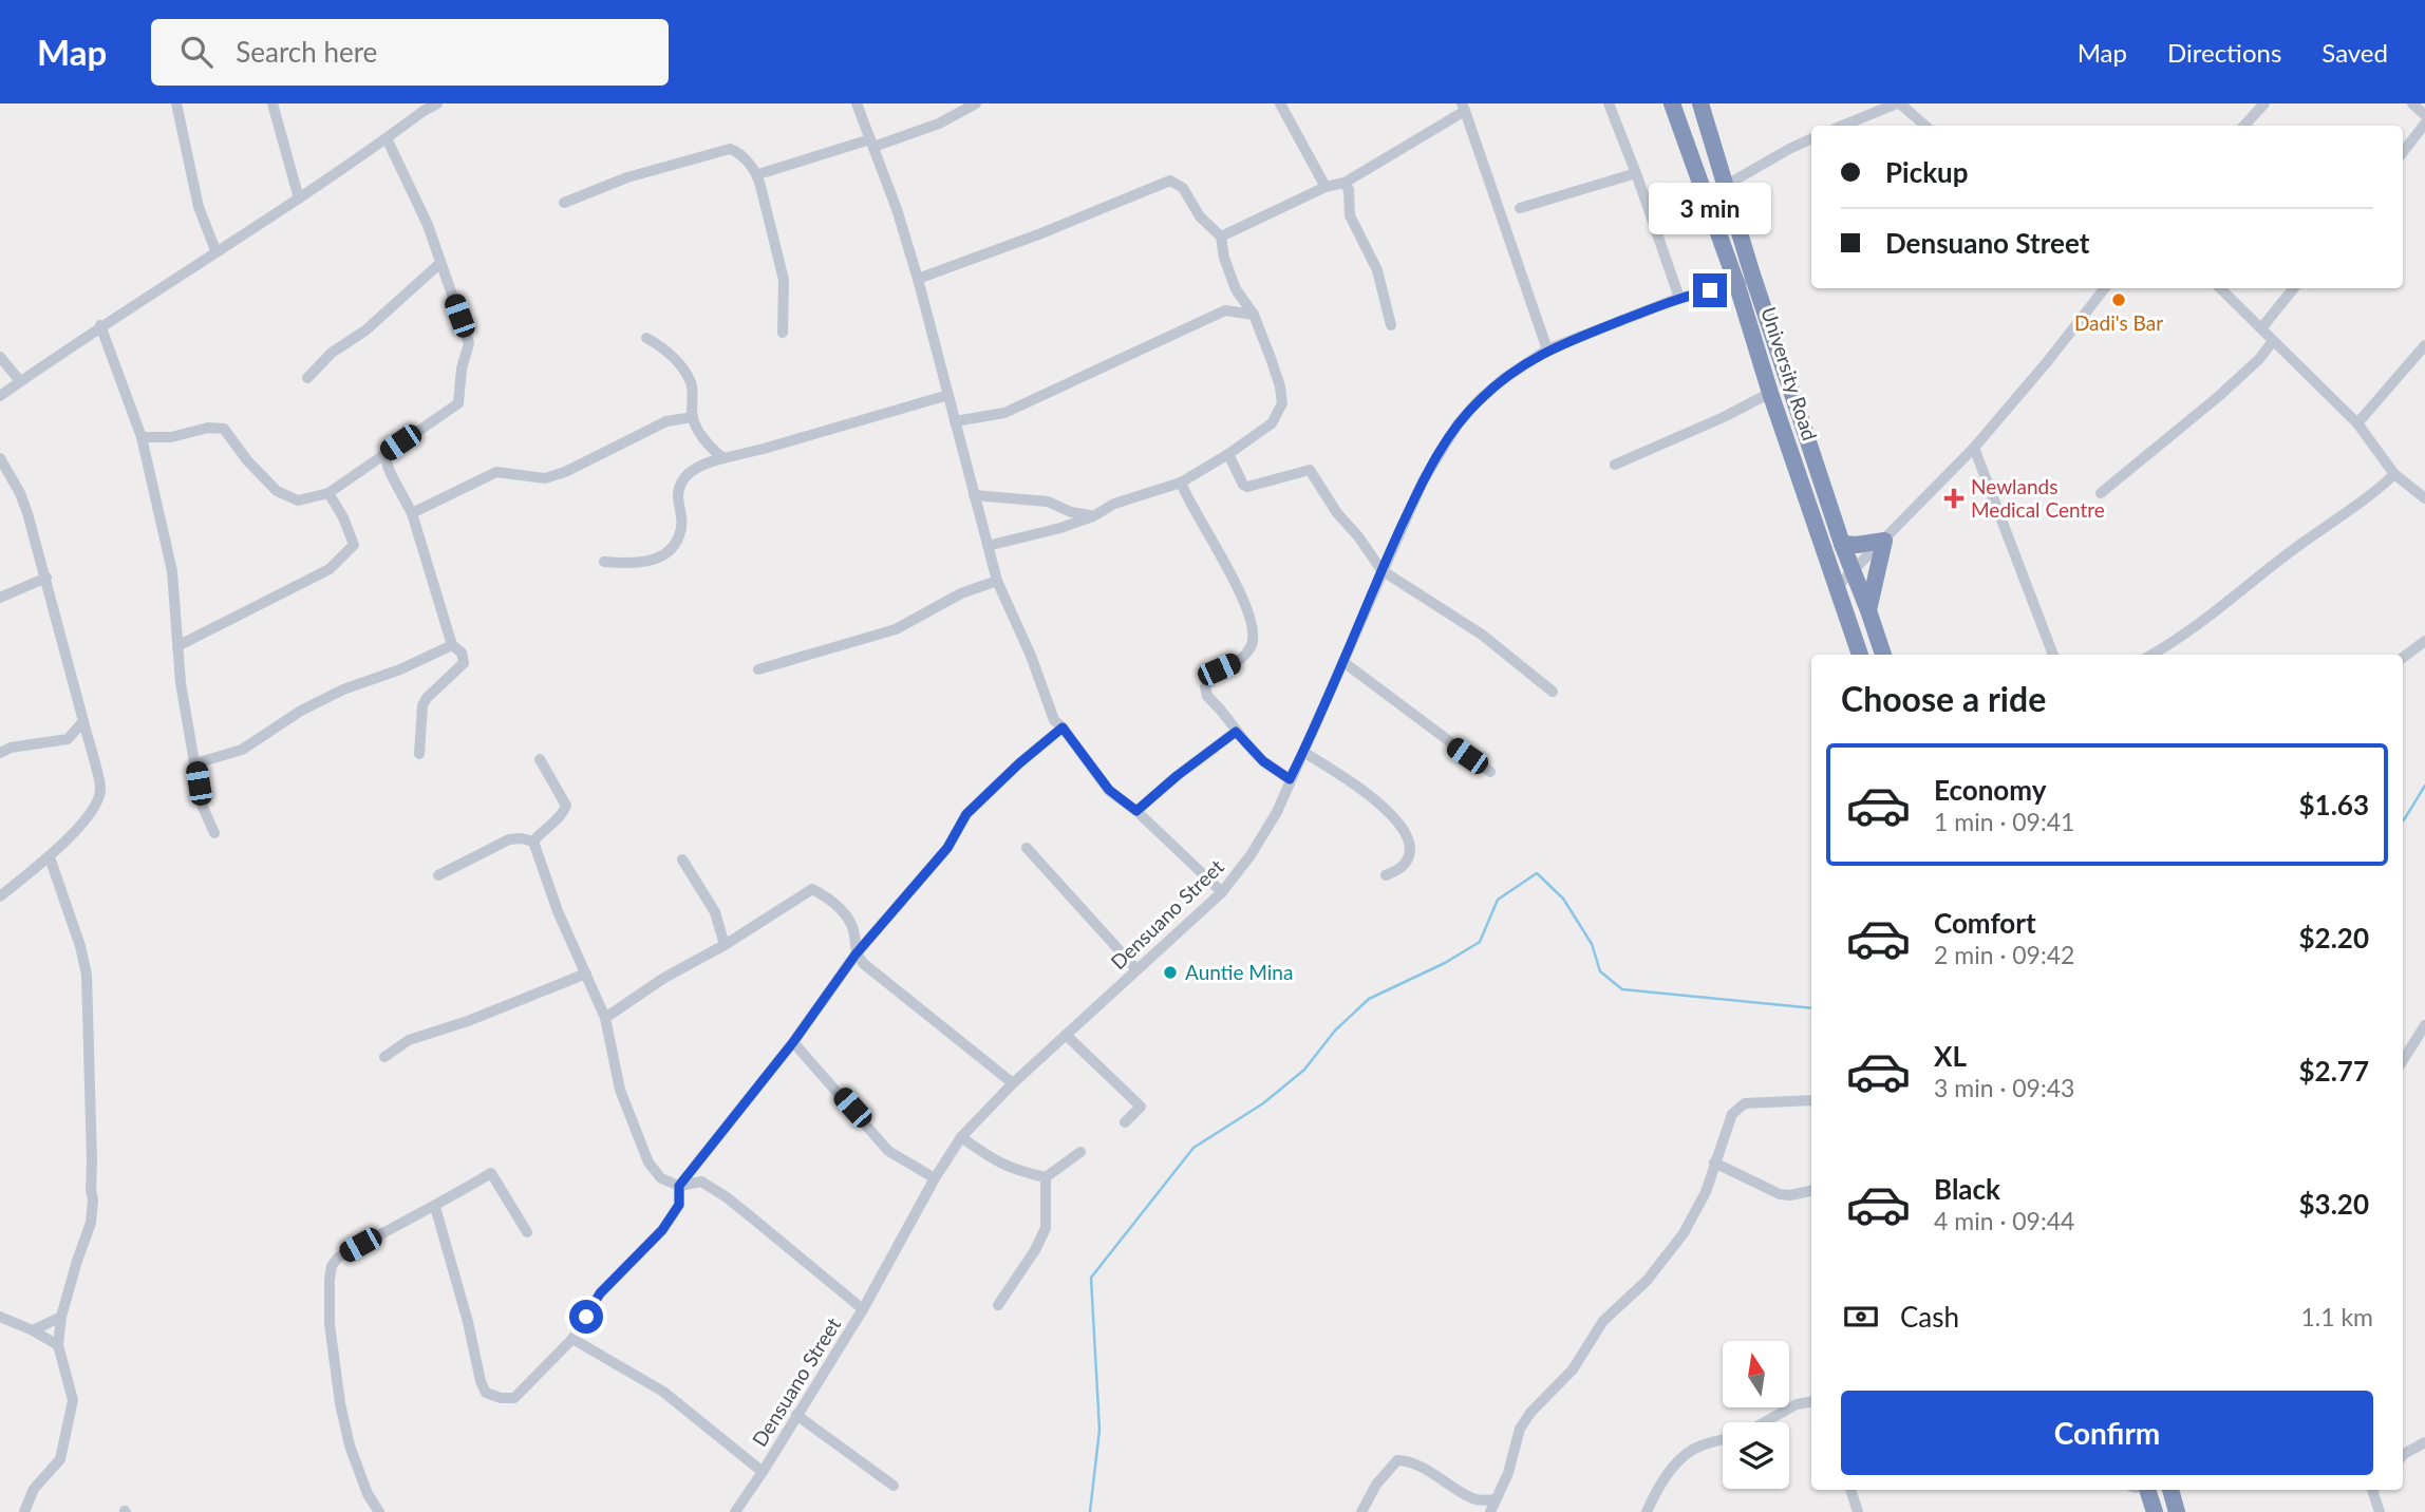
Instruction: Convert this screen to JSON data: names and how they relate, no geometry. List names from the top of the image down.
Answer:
{
  "streets": {
    "highway": ["University Road"],
    "street": ["Densuano Street"]
  },
  "crossings": [
    ["University Road", "Densuano Street"]
  ],
  "places": {
    "other": ["Dadi's Bar", "Auntie Mina"],
    "health": ["Newlands Medical Centre"]
  },
  "north": "top",
  "page": {
    "header": "Map",
    "search": "Search here",
    "nav": ["Map", "Directions", "Saved"],
    "banner": ["Pickup", "Densuano Street"],
    "bubble": "3 min",
    "heading": "Choose a ride",
    "list": [
      {
        "name": "Economy",
        "note": "1 min · 09:41",
        "value": "$1.63"
      },
      {
        "name": "Comfort",
        "note": "2 min · 09:42",
        "value": "$2.20"
      },
      {
        "name": "XL",
        "note": "3 min · 09:43",
        "value": "$2.77"
      },
      {
        "name": "Black",
        "note": "4 min · 09:44",
        "value": "$3.20"
      }
    ],
    "pay": ["Cash", "1.1 km"],
    "buttons": "Confirm"
  }
}
